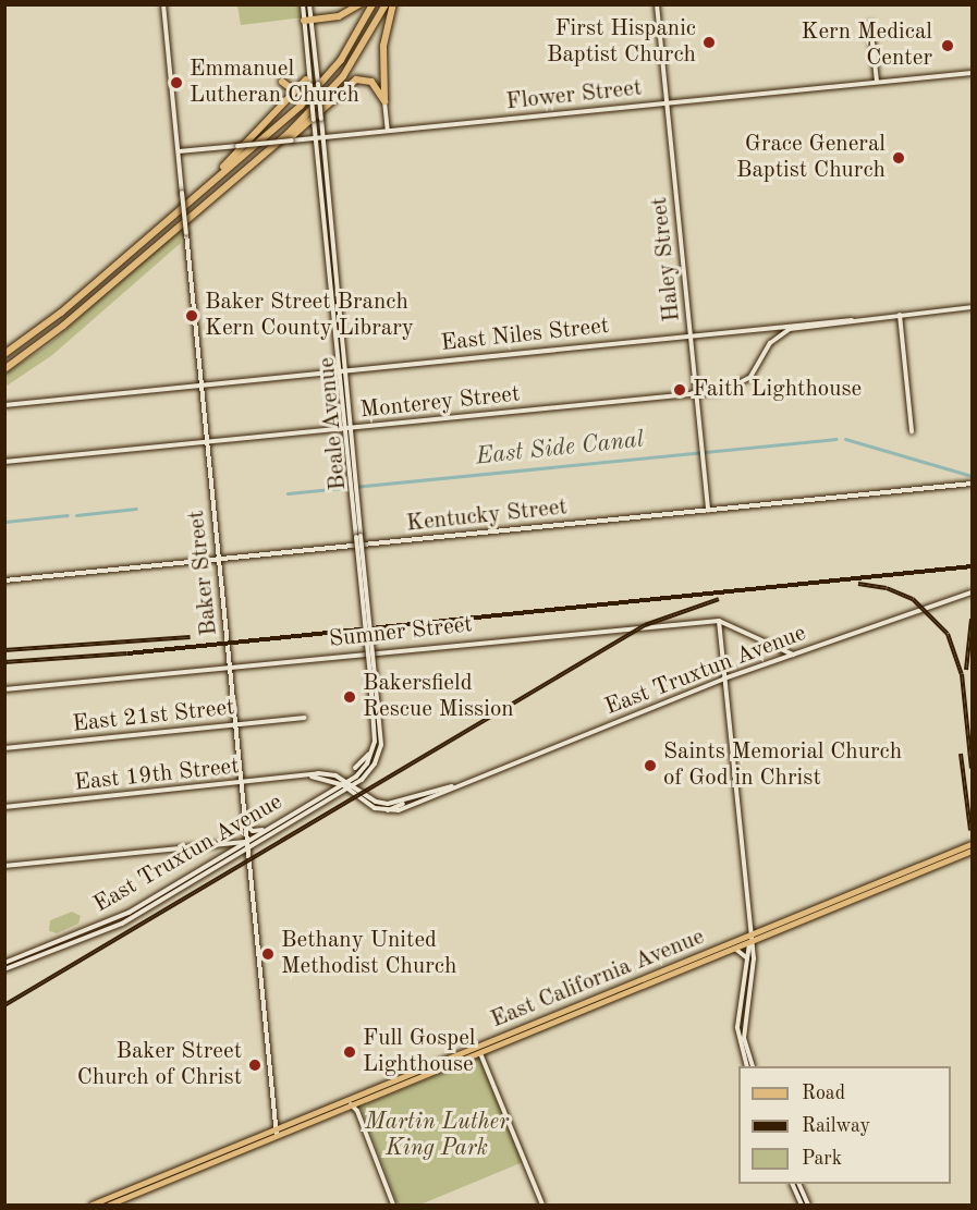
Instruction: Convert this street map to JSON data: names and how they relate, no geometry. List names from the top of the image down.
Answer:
{
  "streets": {
    "main road": ["East California Avenue"],
    "street": [
      "Flower Street",
      "Haley Street",
      "East Niles Street",
      "Monterey Street",
      "Beale Avenue",
      "Kentucky Street",
      "Baker Street",
      "Sumner Street",
      "East Truxtun Avenue",
      "East 21st Street",
      "East 19th Street"
    ]
  },
  "crossings": [
    ["Flower Street", "Haley Street"],
    ["Flower Street", "Beale Avenue"],
    ["Flower Street", "Baker Street"],
    ["Haley Street", "East Niles Street"],
    ["Haley Street", "Monterey Street"],
    ["Haley Street", "Kentucky Street"],
    ["East Niles Street", "Monterey Street"],
    ["East Niles Street", "Beale Avenue"],
    ["East Niles Street", "Baker Street"],
    ["Monterey Street", "Beale Avenue"],
    ["Monterey Street", "Baker Street"],
    ["Beale Avenue", "East Truxtun Avenue"],
    ["Kentucky Street", "Baker Street"],
    ["Baker Street", "Sumner Street"],
    ["Baker Street", "East Truxtun Avenue"],
    ["Baker Street", "East 21st Street"],
    ["Baker Street", "East 19th Street"],
    ["Baker Street", "East California Avenue"],
    ["Sumner Street", "East Truxtun Avenue"],
    ["East Truxtun Avenue", "East 19th Street"]
  ],
  "water": ["East Side Canal"],
  "parks": ["Martin Luther King Park"],
  "places": [
    "First Hispanic Baptist Church",
    "Kern Medical Center",
    "Emmanuel Lutheran Church",
    "Grace General Baptist Church",
    "Baker Street Branch Kern County Library",
    "Faith Lighthouse",
    "Bakersfield Rescue Mission",
    "Saints Memorial Church of God in Christ",
    "Bethany United Methodist Church",
    "Full Gospel Lighthouse",
    "Baker Street Church of Christ"
  ],
  "legend": ["Road", "Railway", "Park"]
}
